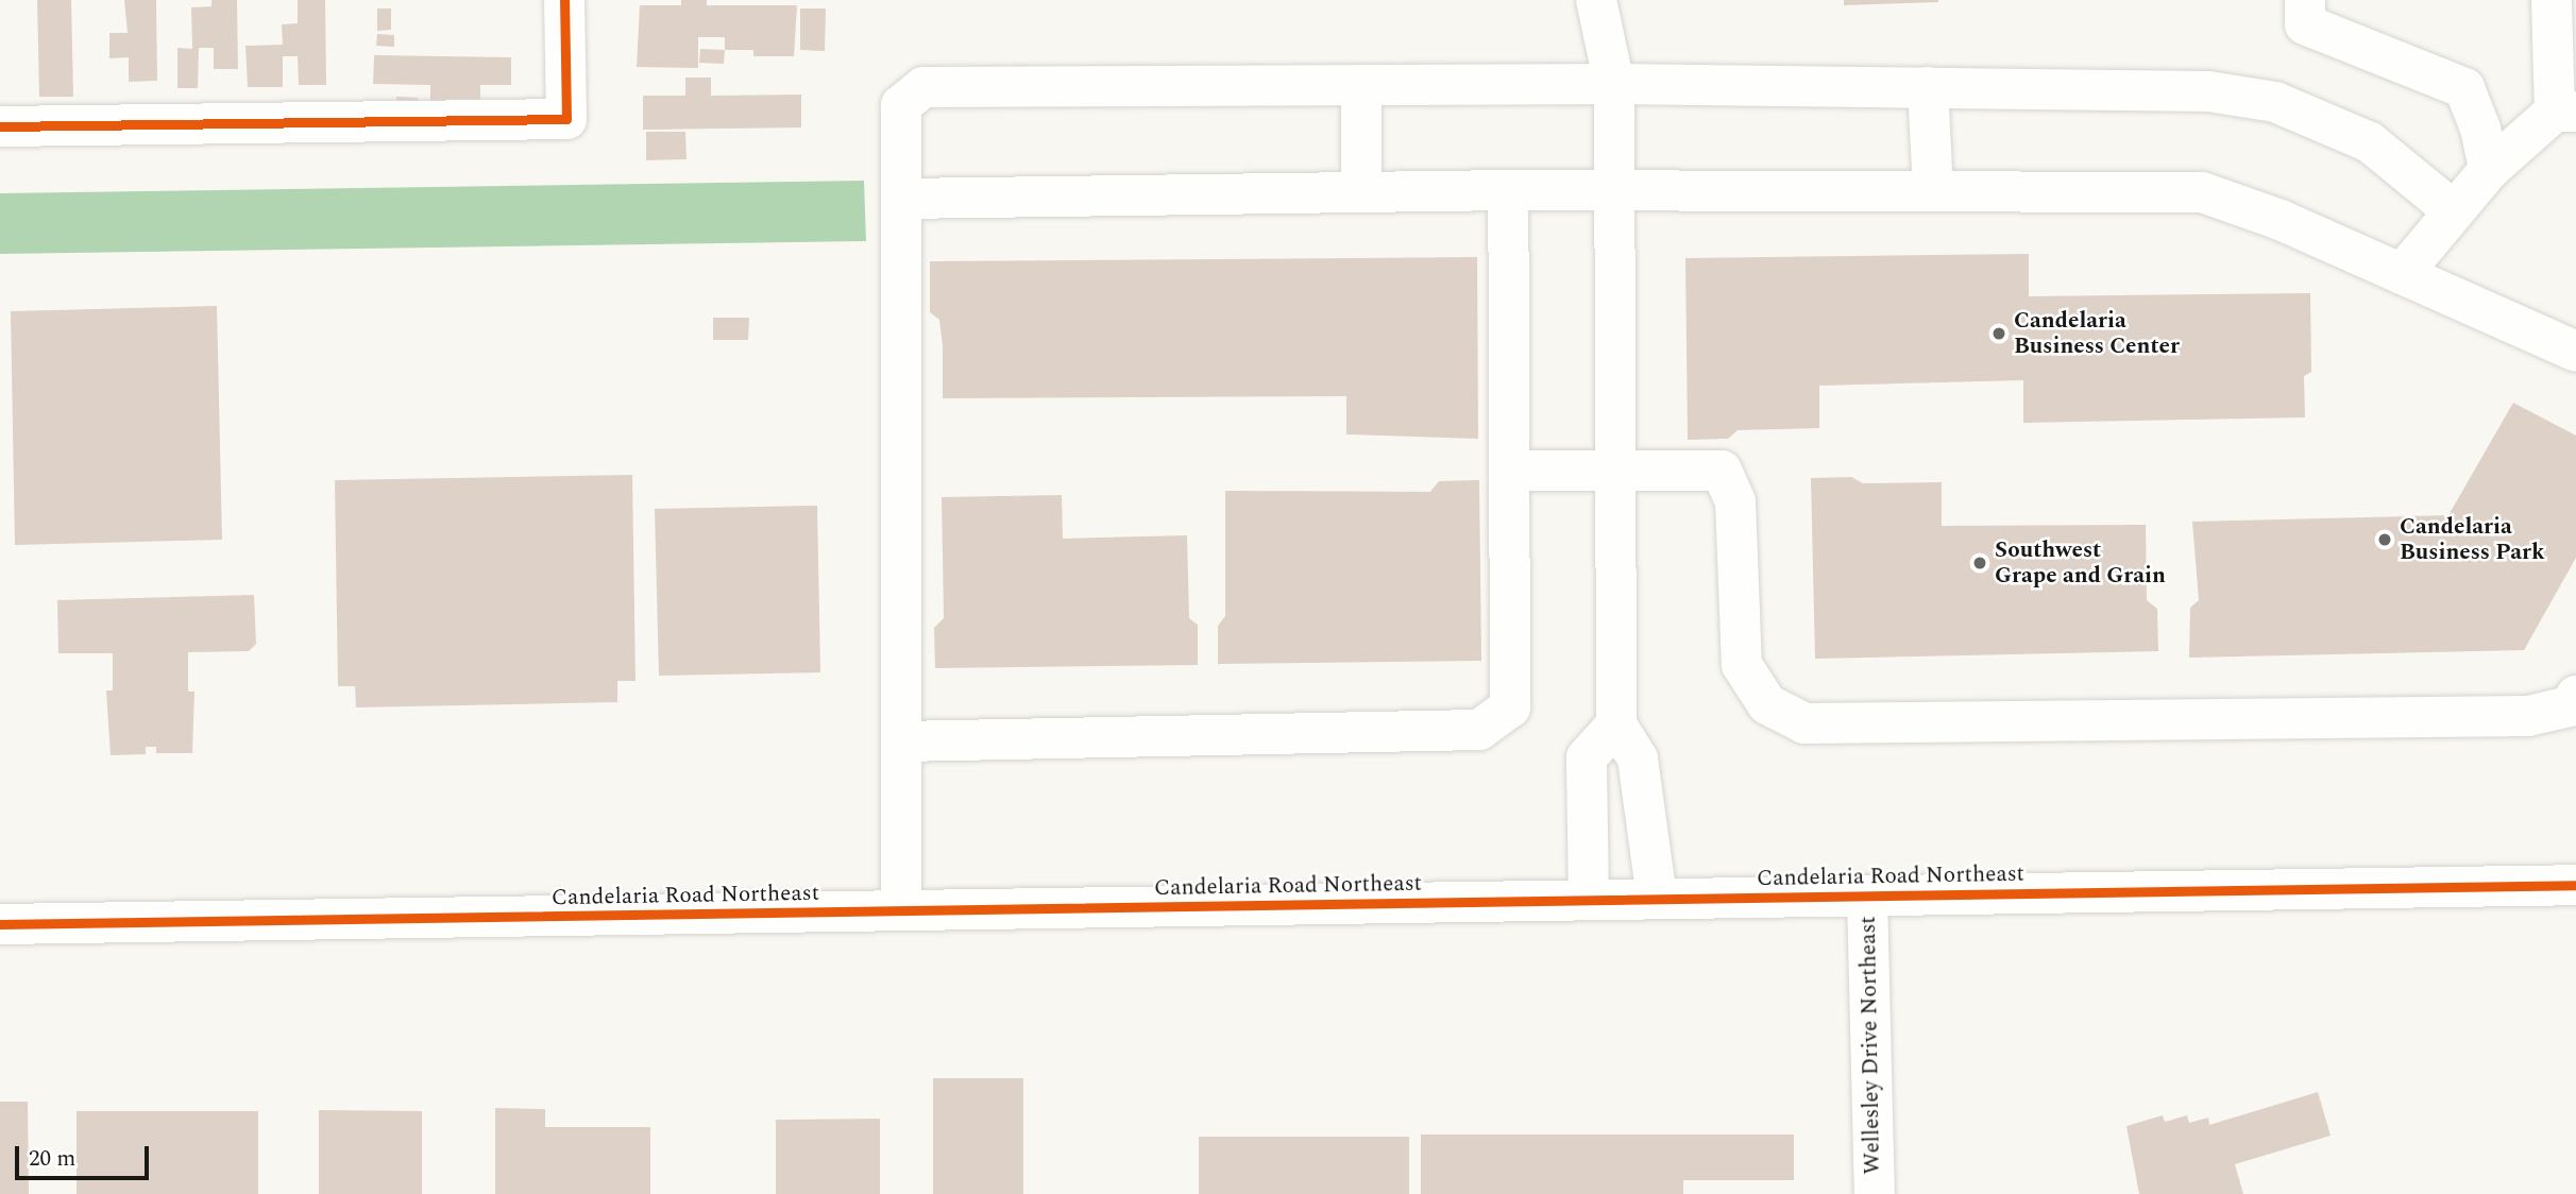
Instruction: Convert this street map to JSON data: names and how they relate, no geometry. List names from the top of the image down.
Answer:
{
  "streets": {
    "main road": ["Candelaria Road Northeast", "Wellesley Drive Northeast"]
  },
  "crossings": [
    ["Candelaria Road Northeast", "Wellesley Drive Northeast"]
  ],
  "places": ["Candelaria Business Center", "Candelaria Business Park", "Southwest Grape and Grain"],
  "scale_bar": "20 m"
}
